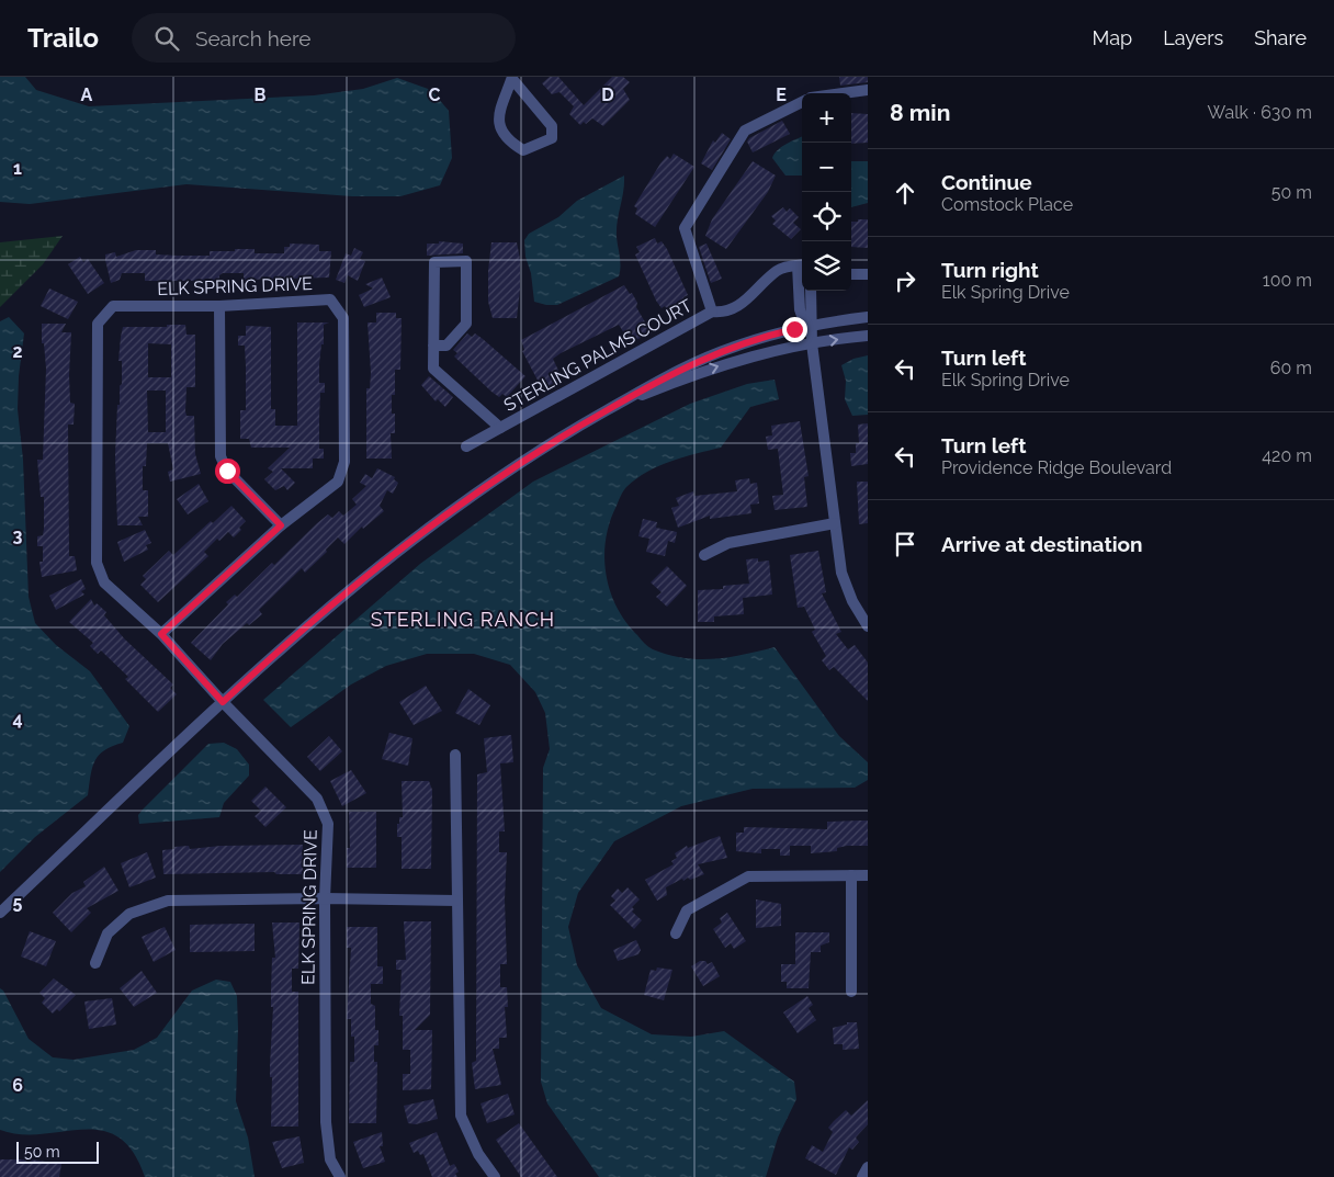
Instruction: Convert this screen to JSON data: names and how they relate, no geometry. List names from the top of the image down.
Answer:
{
  "streets": {
    "street": ["ELK SPRING DRIVE", "STERLING PALMS COURT"]
  },
  "districts": ["STERLING RANCH"],
  "scale_bar": "50 m",
  "page": {
    "header": "Trailo",
    "search": "Search here",
    "nav": ["Map", "Layers", "Share"],
    "heading": ["8 min", "Walk · 630 m"],
    "map_buttons": ["+", "−"],
    "list": [
      ["Continue", "Comstock Place", "50 m"],
      ["Turn right", "Elk Spring Drive", "100 m"],
      ["Turn left", "Elk Spring Drive", "60 m"],
      ["Turn left", "Providence Ridge Boulevard", "420 m"],
      "Arrive at destination"
    ],
    "scale": "50 m"
  },
  "grid": {
    "columns": [
      "A",
      "B",
      "C",
      "D",
      "E"
    ],
    "rows": [
      "1",
      "2",
      "3",
      "4",
      "5",
      "6"
    ]
  }
}
